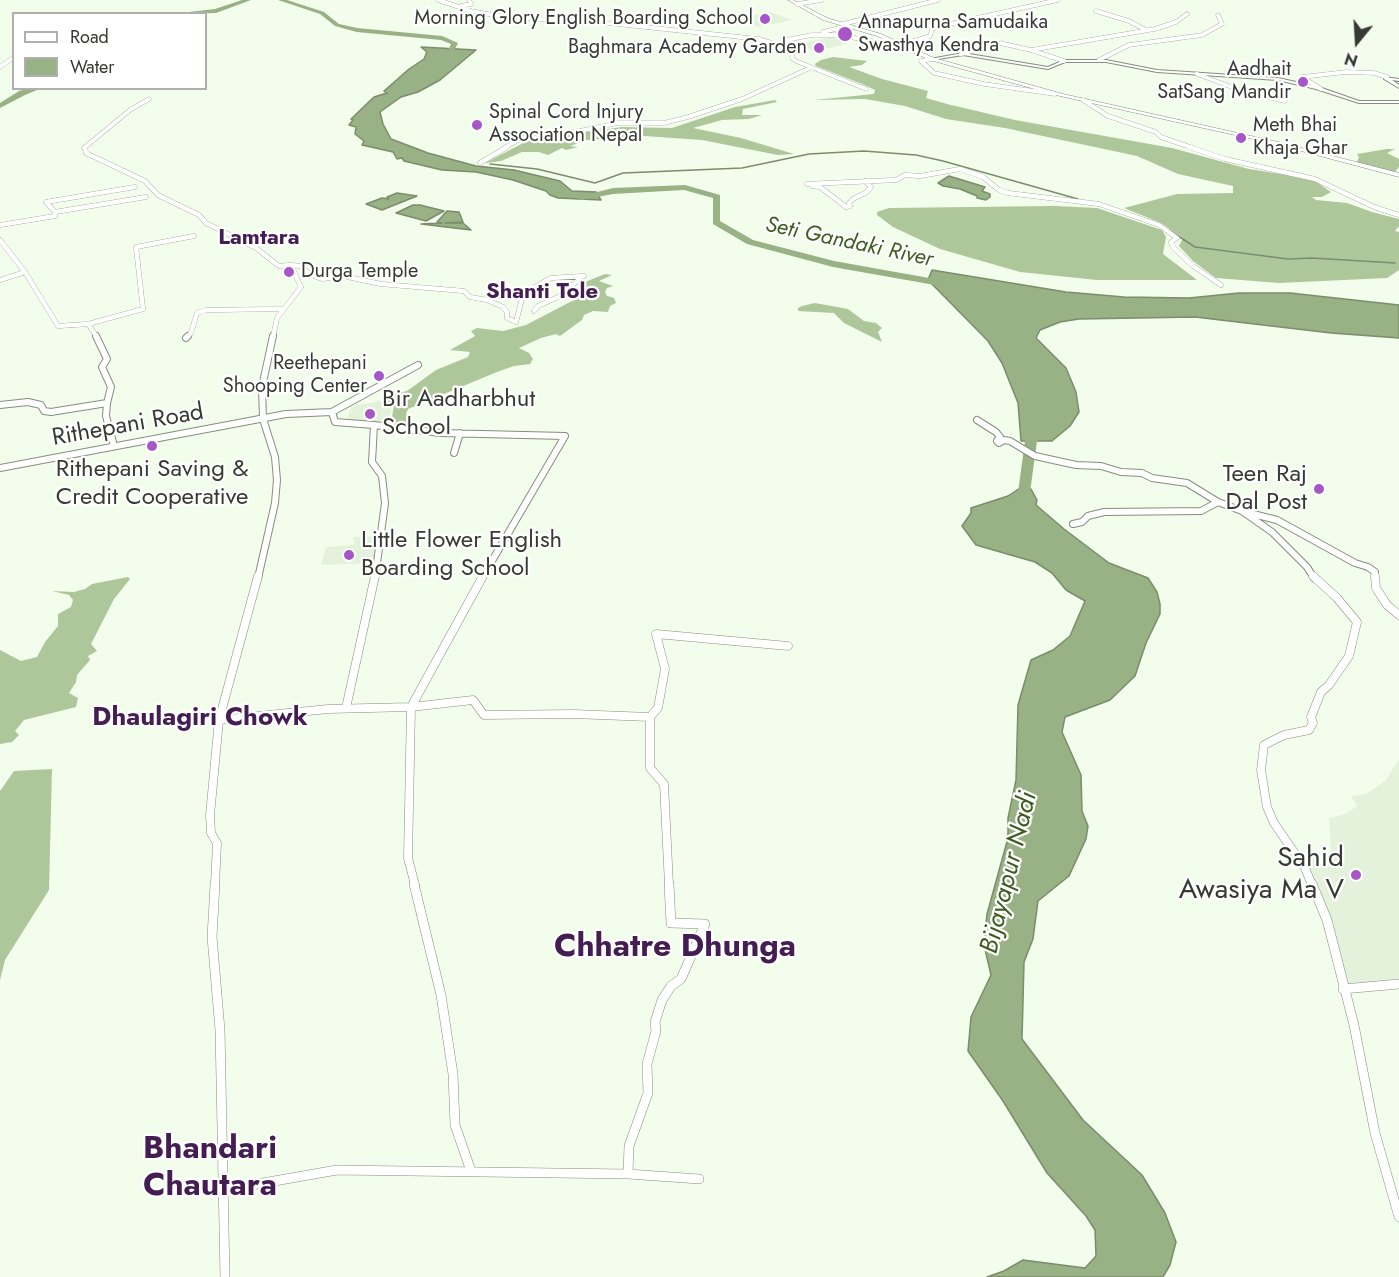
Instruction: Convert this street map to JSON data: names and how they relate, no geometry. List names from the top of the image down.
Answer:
{
  "streets": {
    "street": ["Rithepani Road"]
  },
  "districts": [
    "Lamtara",
    "Shanti Tole",
    "Dhaulagiri Chowk",
    "Chhatre Dhunga",
    "Bhandari Chautara"
  ],
  "water": ["Seti Gandaki River", "Bijayapur Nadi"],
  "places": [
    "Morning Glory English Boarding School",
    "Annapurna Samudaika Swasthya Kendra",
    "Baghmara Academy Garden",
    "Aadhait SatSang Mandir",
    "Spinal Cord Injury Association Nepal",
    "Meth Bhai Khaja Ghar",
    "Durga Temple",
    "Reethepani Shooping Center",
    "Bir Aadharbhut School",
    "Rithepani Saving & Credit Cooperative",
    "Teen Raj Dal Post",
    "Little Flower English Boarding School",
    "Sahid Awasiya Ma V"
  ],
  "legend": ["Road", "Water"],
  "north": "bottom"
}
